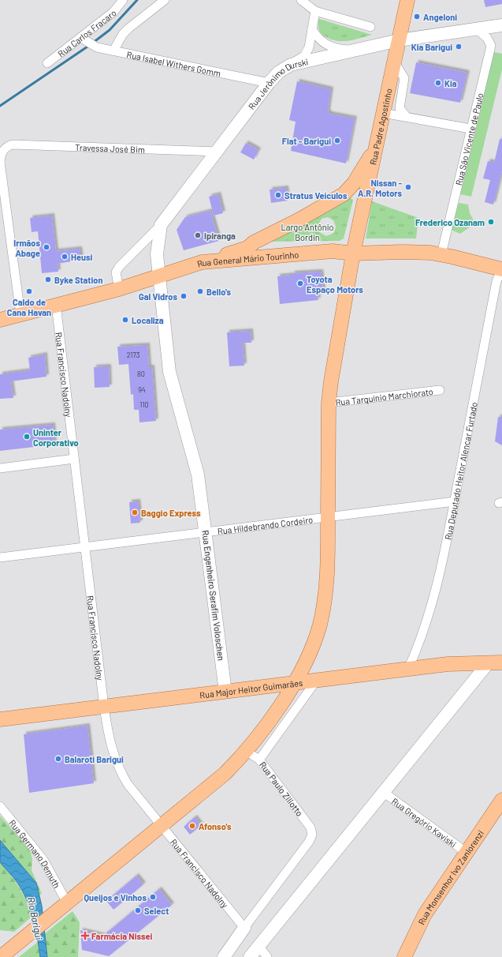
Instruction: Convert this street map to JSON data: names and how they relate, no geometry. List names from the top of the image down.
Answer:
{
  "streets": {
    "main road": [
      "Rua Padre Agostinho",
      "Rua General Mário Tourinho",
      "Rua Major Heitor Guimarães",
      "Rua Monsenhor Ivo Zanlorenzi"
    ],
    "street": [
      "Rua Carlos Fracaro",
      "Rua Isabel Withers Gomm",
      "Rua Jerônimo Durski",
      "Rua São Vicente de Paulo",
      "Travessa José Bim",
      "Rua Francisco Nadolny",
      "Rua Tarquínio Marchiorato",
      "Rua Deputado Heitor Alencar Furtado",
      "Rua Hildebrando Cordeiro",
      "Rua Engenheiro Serafim Voloschen",
      "Rua Paulo Ziliotto",
      "Rua Gregório Kaviski",
      "Rua Germano Demuth"
    ]
  },
  "crossings": [
    ["Rua Carlos Fracaro", "Rua Isabel Withers Gomm"],
    ["Rua Isabel Withers Gomm", "Rua Jerônimo Durski"],
    ["Rua Jerônimo Durski", "Rua Padre Agostinho"],
    ["Rua Jerônimo Durski", "Rua São Vicente de Paulo"],
    ["Rua Jerônimo Durski", "Travessa José Bim"],
    ["Rua Jerônimo Durski", "Rua General Mário Tourinho"],
    ["Rua Jerônimo Durski", "Rua Engenheiro Serafim Voloschen"],
    ["Rua Padre Agostinho", "Rua General Mário Tourinho"],
    ["Rua Padre Agostinho", "Rua Francisco Nadolny"],
    ["Rua Padre Agostinho", "Rua Tarquínio Marchiorato"],
    ["Rua Padre Agostinho", "Rua Hildebrando Cordeiro"],
    ["Rua Padre Agostinho", "Rua Major Heitor Guimarães"],
    ["Rua Padre Agostinho", "Rua Paulo Ziliotto"],
    ["Rua Padre Agostinho", "Rua Germano Demuth"],
    ["Rua São Vicente de Paulo", "Rua General Mário Tourinho"],
    ["Rua General Mário Tourinho", "Rua Francisco Nadolny"],
    ["Rua General Mário Tourinho", "Rua Deputado Heitor Alencar Furtado"],
    ["Rua General Mário Tourinho", "Rua Engenheiro Serafim Voloschen"],
    ["Rua Francisco Nadolny", "Rua Hildebrando Cordeiro"],
    ["Rua Francisco Nadolny", "Rua Major Heitor Guimarães"],
    ["Rua Francisco Nadolny", "Rua Paulo Ziliotto"],
    ["Rua Deputado Heitor Alencar Furtado", "Rua Hildebrando Cordeiro"],
    ["Rua Deputado Heitor Alencar Furtado", "Rua Major Heitor Guimarães"],
    ["Rua Hildebrando Cordeiro", "Rua Engenheiro Serafim Voloschen"],
    ["Rua Engenheiro Serafim Voloschen", "Rua Major Heitor Guimarães"],
    ["Rua Gregório Kaviski", "Rua Monsenhor Ivo Zanlorenzi"]
  ],
  "water": ["Rio Barigui"],
  "parks": ["Largo Antônio Bordin"],
  "places": {
    "other": [
      "Angeloni",
      "Kia Barigui",
      "Kia",
      "Fiat - Barigui",
      "Nissan - A.R. Motors",
      "Stratus Veículos",
      "Frederico Ozanam",
      "Ipiranga",
      "Irmãos Abage",
      "Heusi",
      "Byke Station",
      "Toyota Espaço Motors",
      "Caldo de Cana Havan",
      "Bello's",
      "Gal Vidros",
      "Localiza",
      "Uninter Corporativo",
      "Baggio Express",
      "Balaroti Barigui",
      "Afonso's",
      "Queijos e Vinhos",
      "Select"
    ],
    "health": ["Farmácia Nissei"]
  },
  "house_numbers": [
    "2173",
    "80",
    "94",
    "110"
  ]
}
